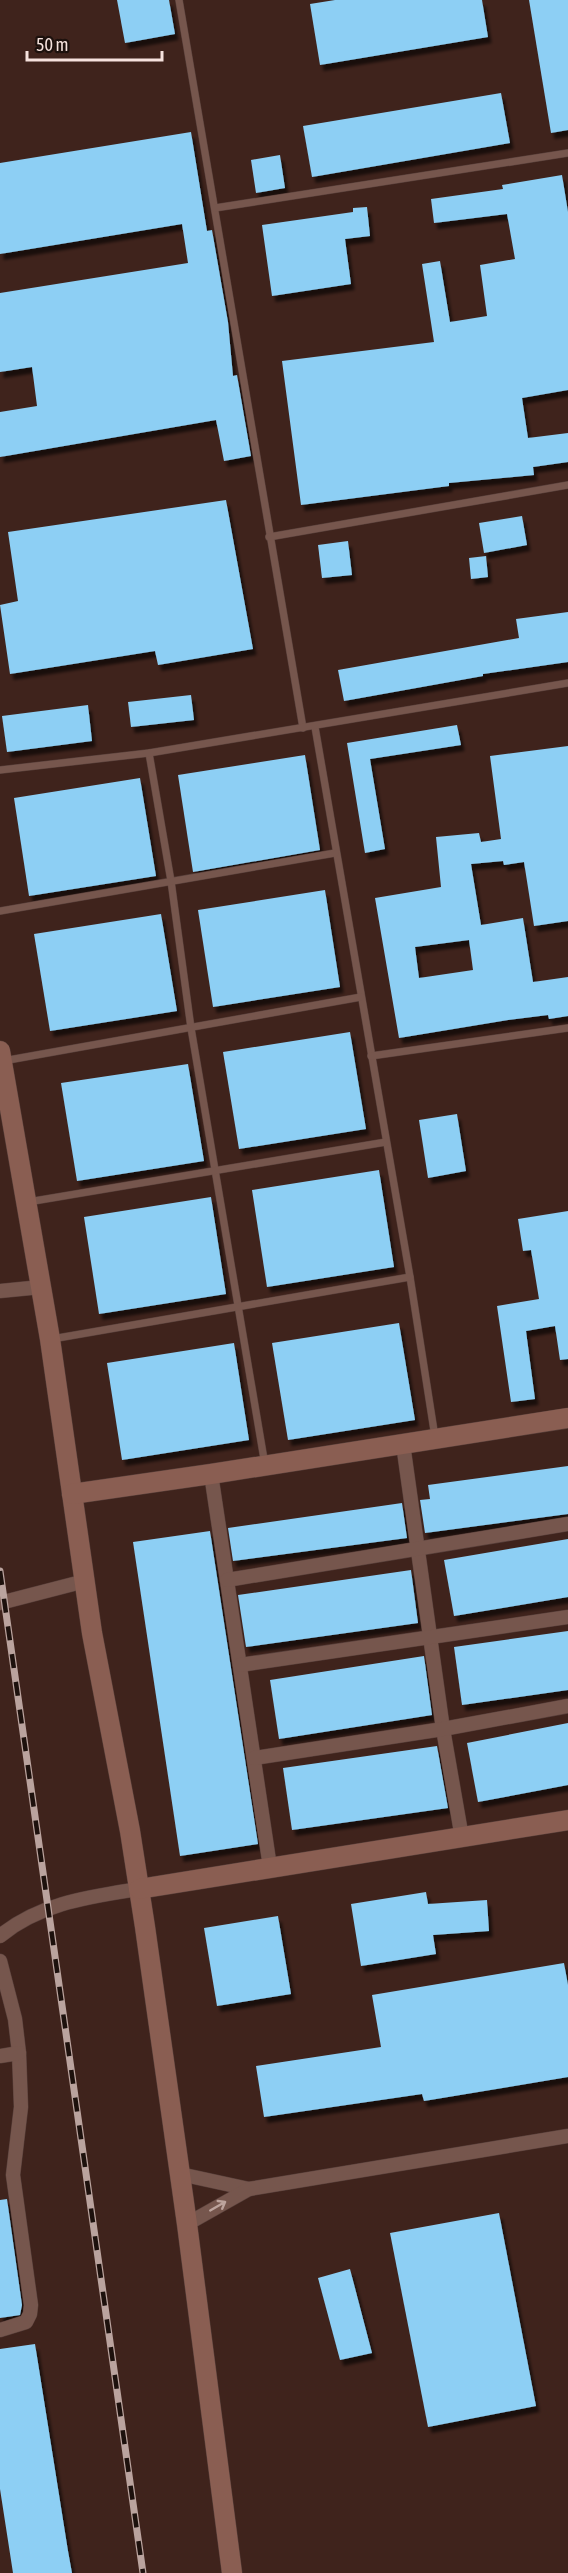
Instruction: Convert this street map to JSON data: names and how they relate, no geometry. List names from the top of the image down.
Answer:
{
  "scale_bar": "50 m"
}
